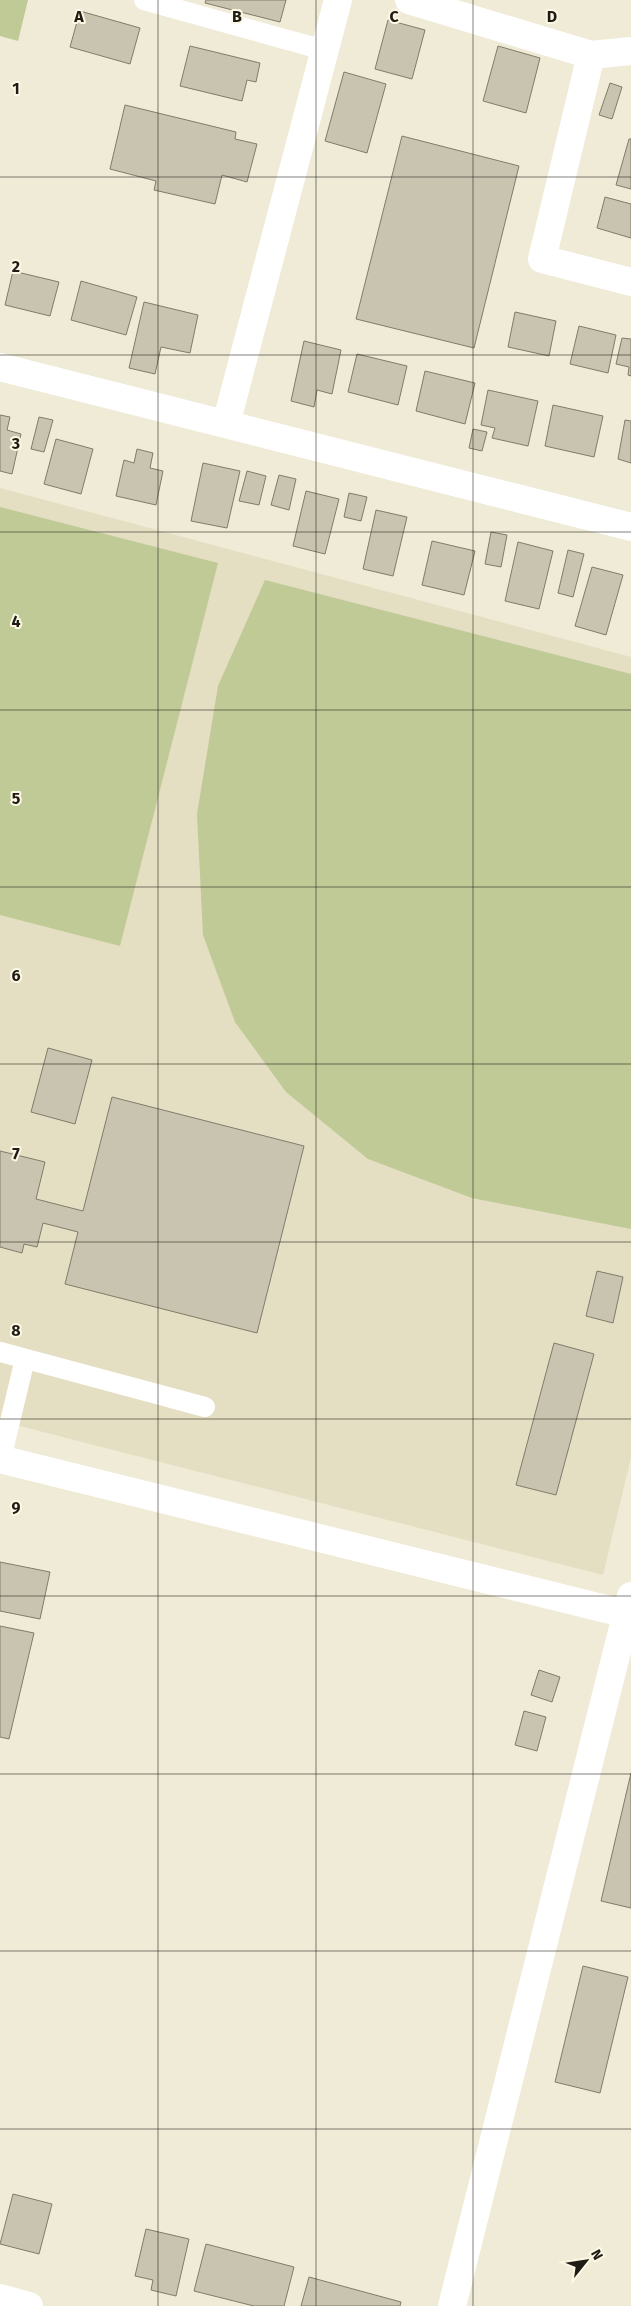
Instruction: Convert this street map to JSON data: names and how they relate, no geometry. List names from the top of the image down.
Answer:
{
  "north": "top right",
  "grid": {
    "columns": [
      "A",
      "B",
      "C",
      "D"
    ],
    "rows": [
      "1",
      "2",
      "3",
      "4",
      "5",
      "6",
      "7",
      "8",
      "9"
    ]
  }
}
